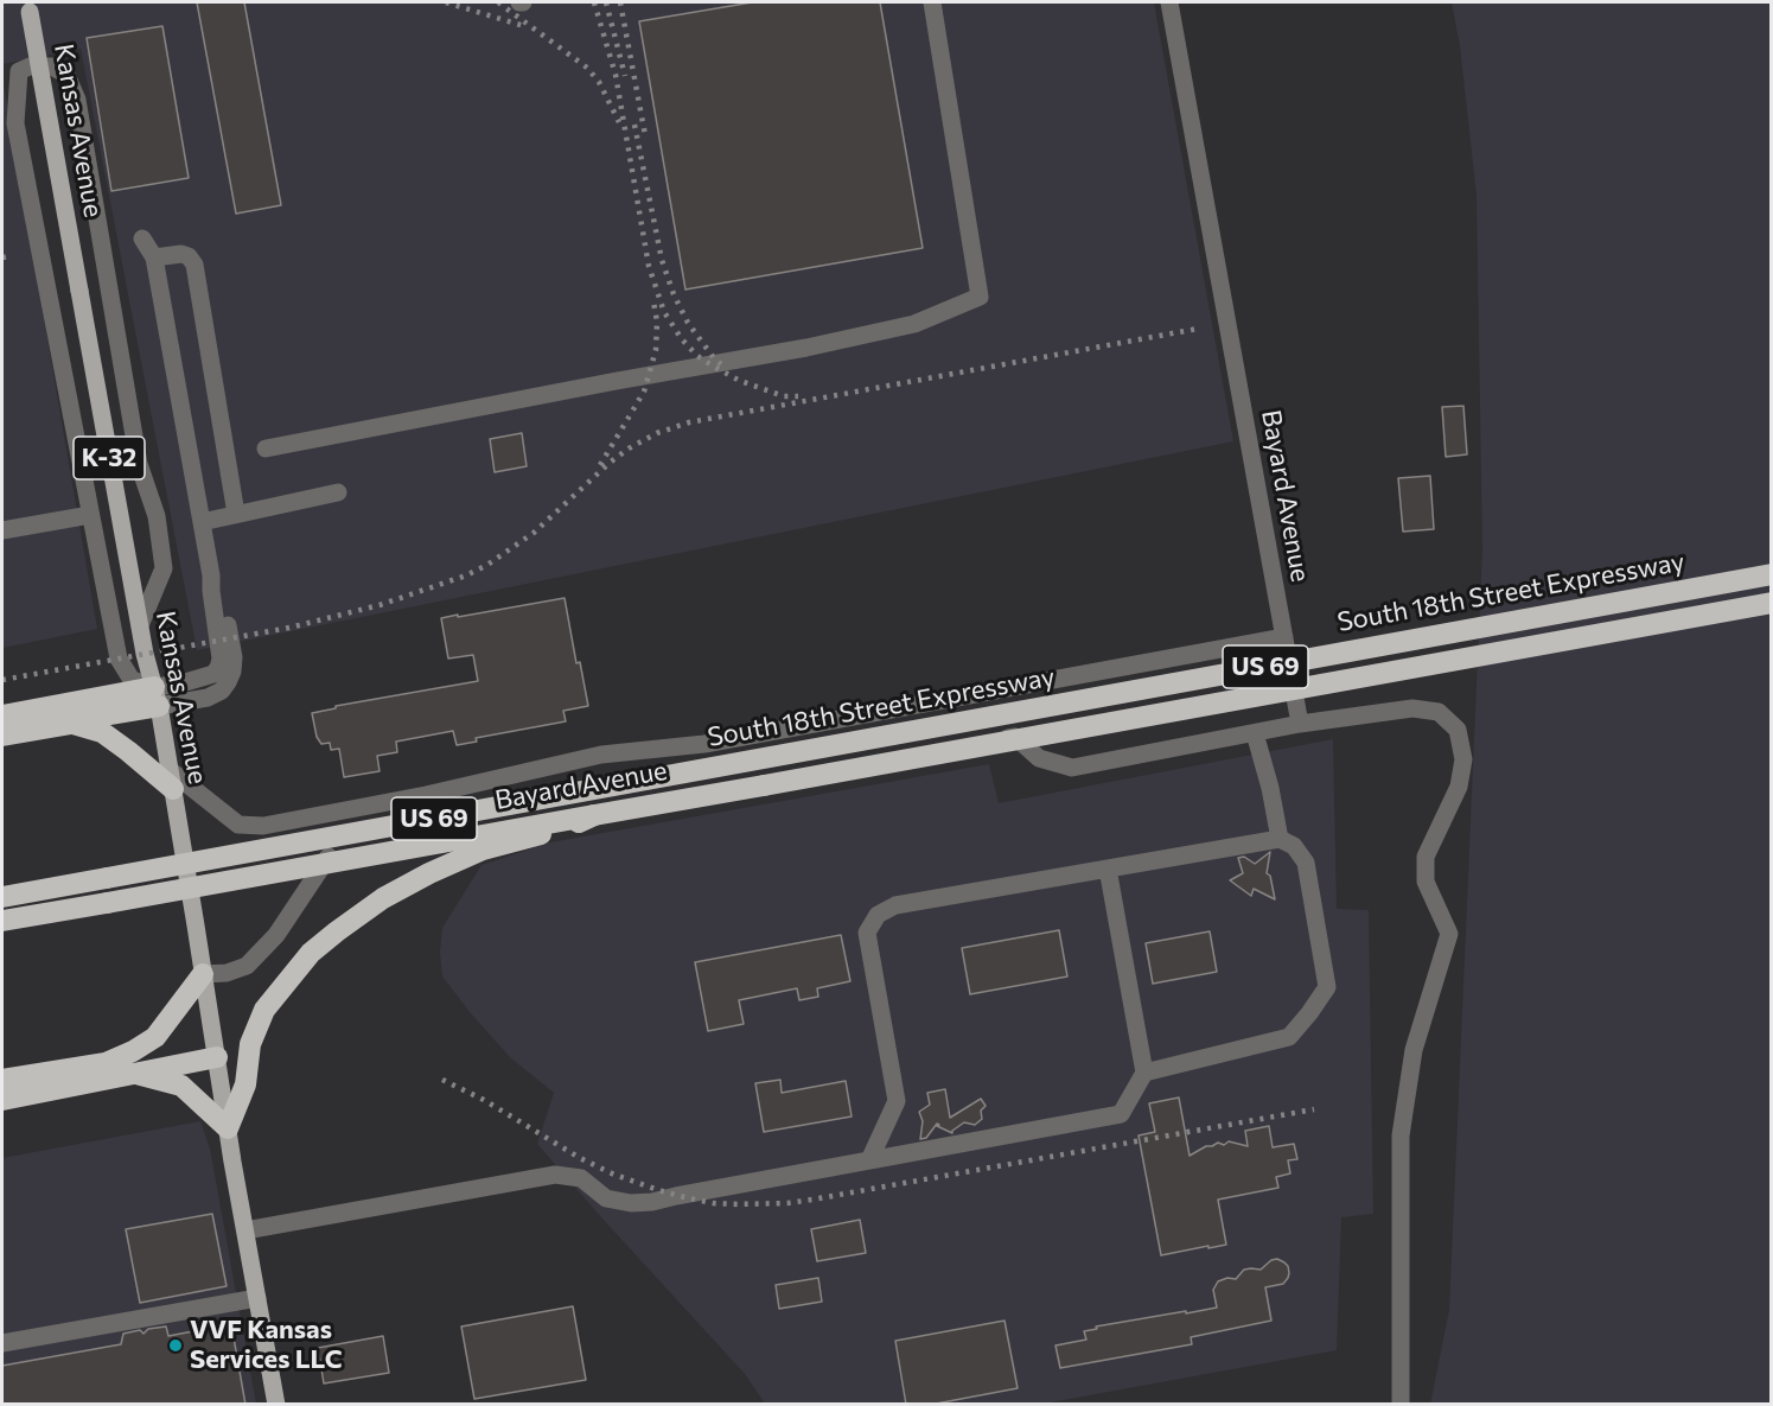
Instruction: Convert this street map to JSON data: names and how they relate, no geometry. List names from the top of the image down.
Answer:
{
  "streets": {
    "highway": ["South 18th Street Expressway", "US 69"],
    "main road": ["Kansas Avenue", "K-32"],
    "street": ["Bayard Avenue"]
  },
  "crossings": [
    ["Kansas Avenue", "Bayard Avenue"]
  ],
  "places": ["VVF Kansas Services LLC"]
}
